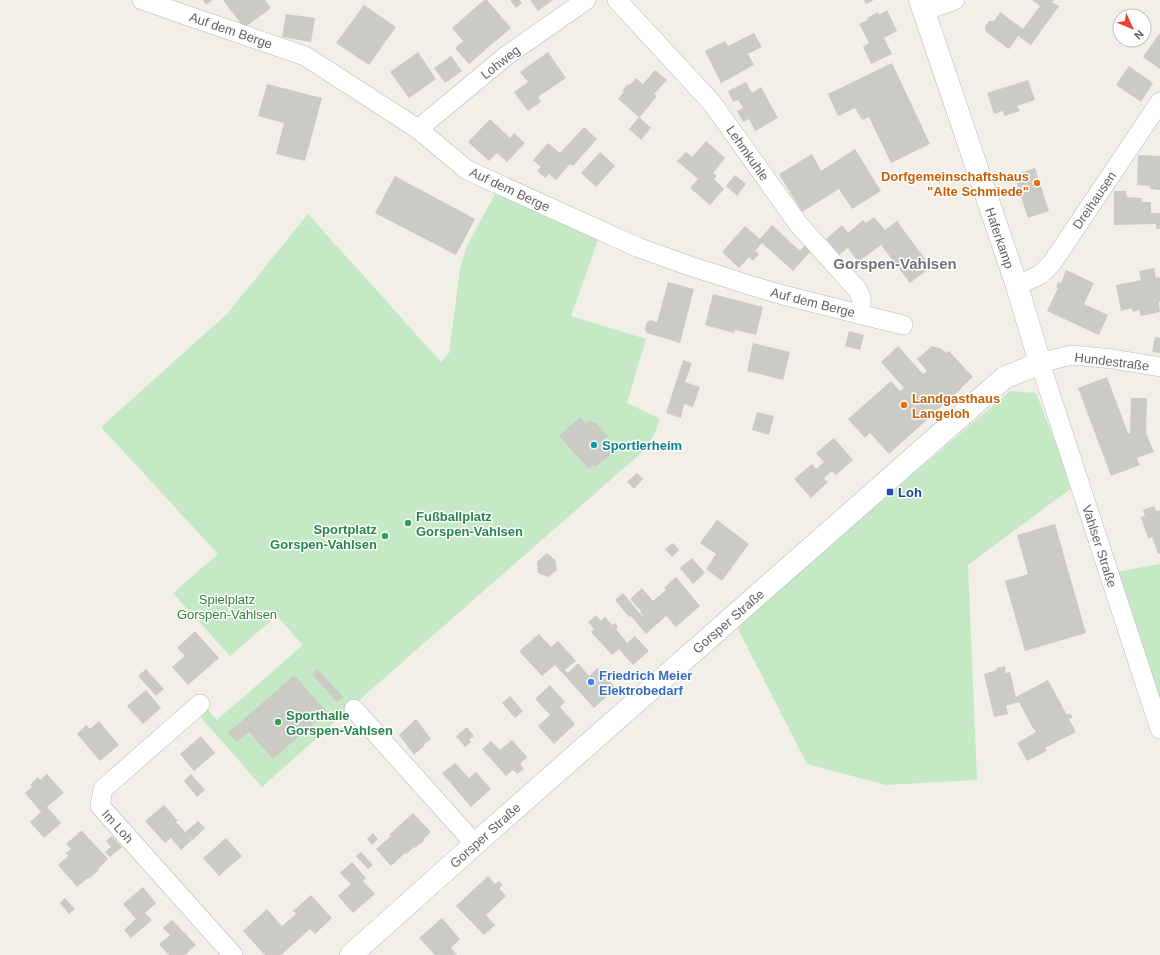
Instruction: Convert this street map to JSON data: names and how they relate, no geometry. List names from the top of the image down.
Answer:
{
  "streets": {
    "street": [
      "Auf dem Berge",
      "Lohweg",
      "Lehmkuhle",
      "Dreihausen",
      "Haferkamp",
      "Hundestraße",
      "Vahlser Straße",
      "Gorsper Straße",
      "Im Loh"
    ]
  },
  "crossings": [
    ["Auf dem Berge", "Lohweg"],
    ["Auf dem Berge", "Lehmkuhle"],
    ["Dreihausen", "Haferkamp"],
    ["Haferkamp", "Hundestraße"],
    ["Haferkamp", "Vahlser Straße"],
    ["Haferkamp", "Gorsper Straße"],
    ["Hundestraße", "Vahlser Straße"],
    ["Hundestraße", "Gorsper Straße"],
    ["Vahlser Straße", "Gorsper Straße"]
  ],
  "districts": ["Gorspen-Vahlsen"],
  "parks": ["Spielplatz Gorspen-Vahlsen"],
  "places": {
    "other": [
      "Dorfgemeinschaftshaus \"Alte Schmiede\"",
      "Landgasthaus Langeloh",
      "Sportlerheim",
      "Fußballplatz Gorspen-Vahlsen",
      "Sportplatz Gorspen-Vahlsen",
      "Friedrich Meier Elektrobedarf",
      "Sporthalle Gorspen-Vahlsen"
    ],
    "transit": ["Loh"]
  },
  "north": "bottom right"
}
